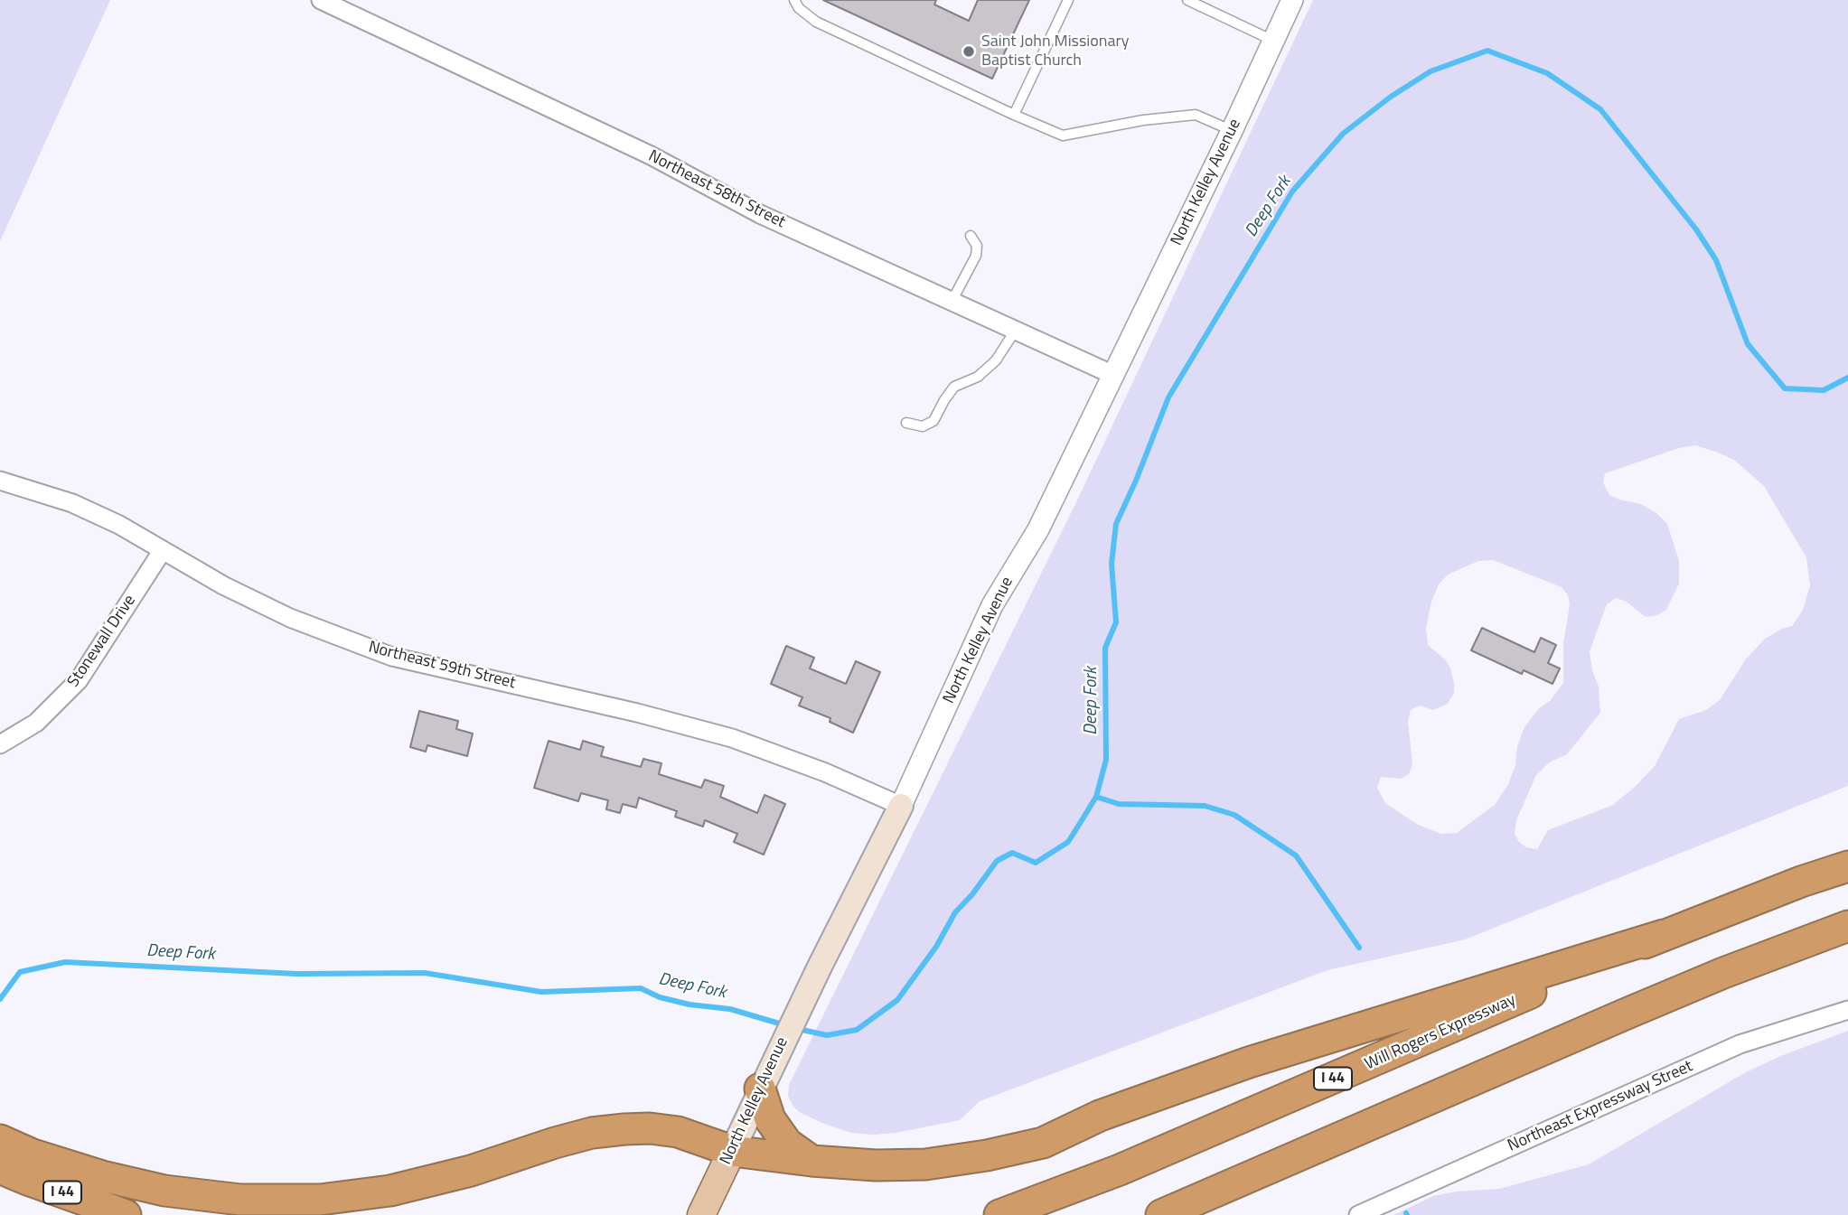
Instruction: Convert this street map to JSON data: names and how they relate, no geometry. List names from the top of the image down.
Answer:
{
  "streets": {
    "highway": ["Will Rogers Expressway", "I 44"],
    "main road": ["North Kelley Avenue"],
    "street": [
      "Northeast 58th Street",
      "Stonewall Drive",
      "Northeast 59th Street",
      "Northeast Expressway Street"
    ]
  },
  "crossings": [
    ["North Kelley Avenue", "Northeast 58th Street"],
    ["North Kelley Avenue", "Northeast 59th Street"],
    ["Stonewall Drive", "Northeast 59th Street"]
  ],
  "water": ["Deep Fork"],
  "places": ["Saint John Missionary Baptist Church"]
}
